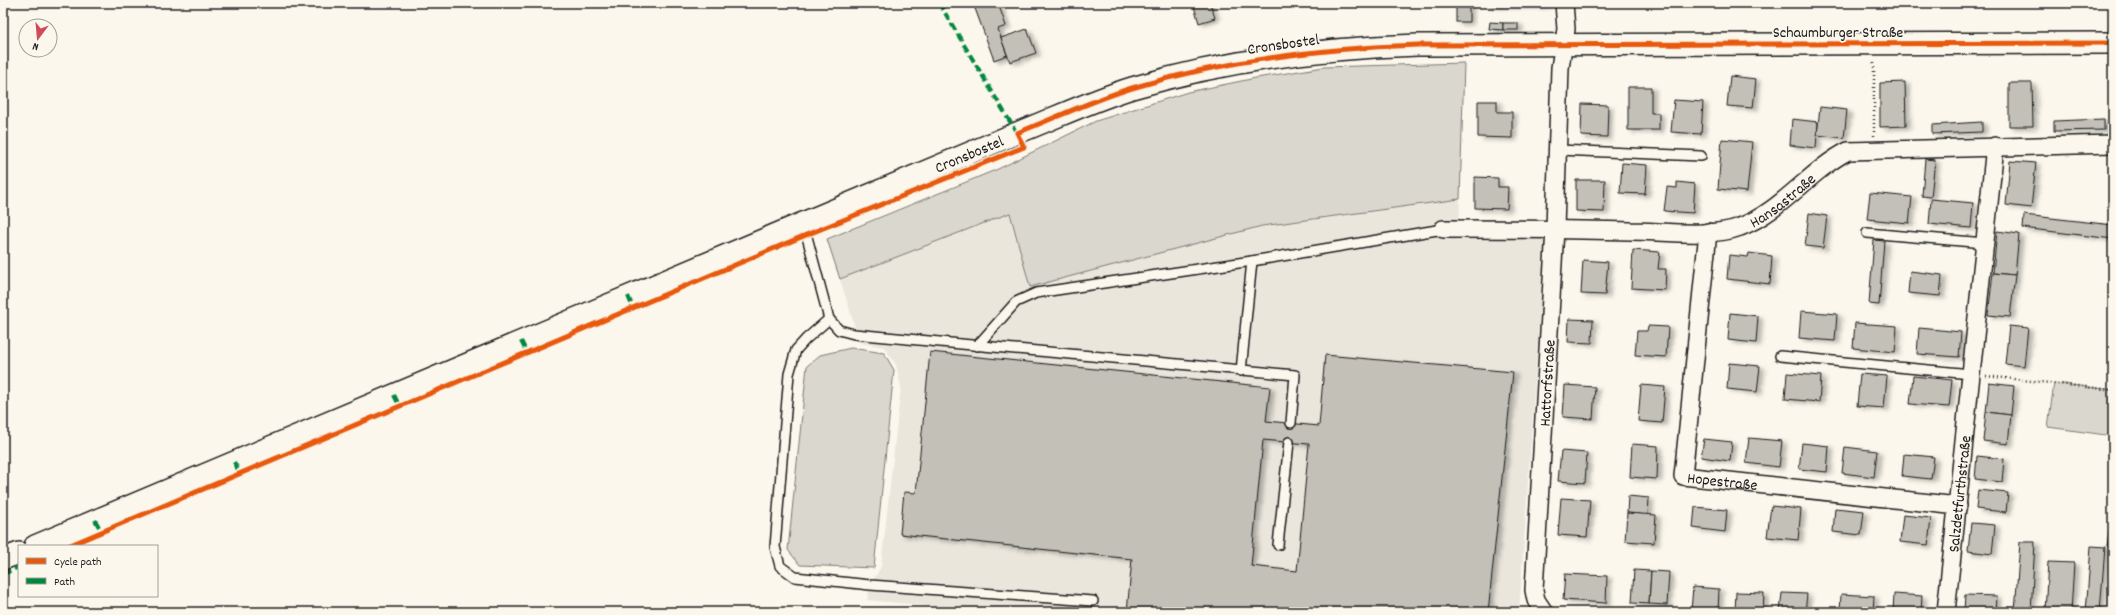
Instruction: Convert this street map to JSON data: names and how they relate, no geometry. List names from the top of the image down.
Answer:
{
  "streets": {
    "street": [
      "Schaumburger Straße",
      "Cronsbostel",
      "Hansastraße",
      "Hattorfstraße",
      "Hopestraße",
      "Salzdetfurthstraße"
    ]
  },
  "crossings": [
    ["Schaumburger Straße", "Cronsbostel"],
    ["Schaumburger Straße", "Hattorfstraße"],
    ["Cronsbostel", "Hattorfstraße"],
    ["Hansastraße", "Hattorfstraße"],
    ["Hansastraße", "Hopestraße"],
    ["Hansastraße", "Salzdetfurthstraße"],
    ["Hopestraße", "Salzdetfurthstraße"]
  ],
  "legend": ["Cycle path", "Path"],
  "north": "bottom"
}
